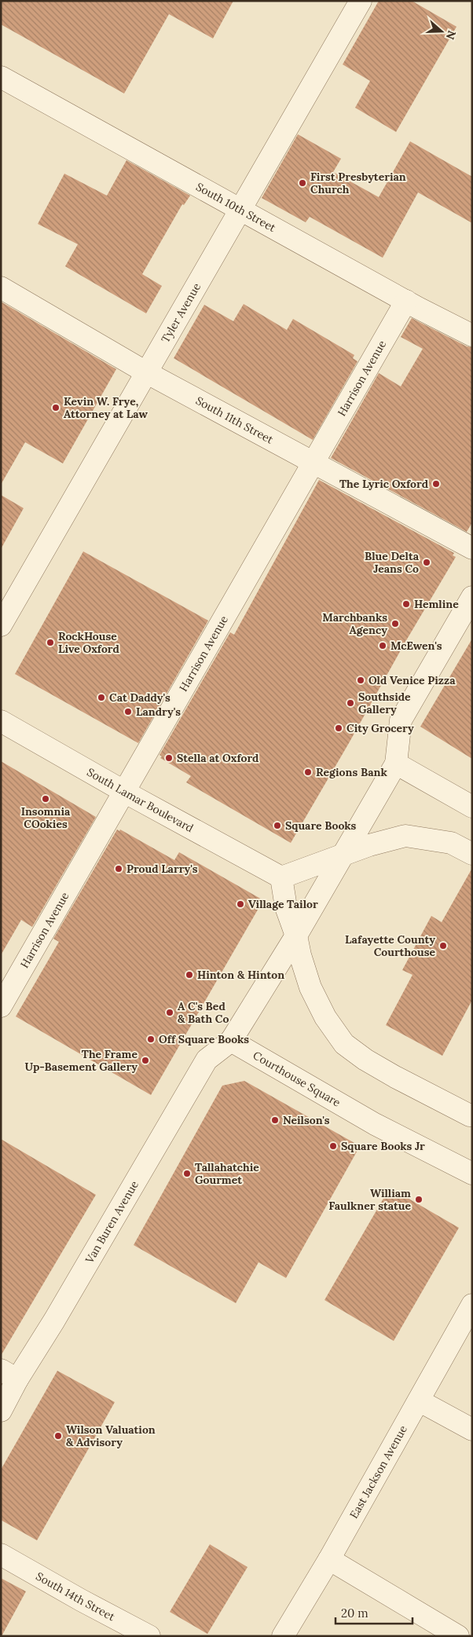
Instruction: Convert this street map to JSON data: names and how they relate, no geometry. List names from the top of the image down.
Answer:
{
  "streets": {
    "street": [
      "South 10th Street",
      "Tyler Avenue",
      "Harrison Avenue",
      "South 11th Street",
      "South Lamar Boulevard",
      "Courthouse Square",
      "Van Buren Avenue",
      "East Jackson Avenue",
      "South 14th Street"
    ]
  },
  "crossings": [
    ["South 10th Street", "Tyler Avenue"],
    ["South 10th Street", "Harrison Avenue"],
    ["Tyler Avenue", "South 11th Street"],
    ["Harrison Avenue", "South 11th Street"],
    ["Harrison Avenue", "South Lamar Boulevard"],
    ["Courthouse Square", "Van Buren Avenue"]
  ],
  "places": [
    "First Presbyterian Church",
    "Kevin W. Frye, Attorney at Law",
    "The Lyric Oxford",
    "Blue Delta Jeans Co",
    "Hemline",
    "Marchbanks Agency",
    "RockHouse Live Oxford",
    "McEwen's",
    "Old Venice Pizza",
    "Cat Daddy's",
    "Southside Gallery",
    "Landry's",
    "City Grocery",
    "Stella at Oxford",
    "Regions Bank",
    "Insomnia COokies",
    "Square Books",
    "Proud Larry's",
    "Village Tailor",
    "Lafayette County Courthouse",
    "Hinton & Hinton",
    "A C's Bed & Bath Co",
    "Off Square Books",
    "The Frame Up-Basement Gallery",
    "Neilson's",
    "Square Books Jr",
    "Tallahatchie Gourmet",
    "William Faulkner statue",
    "Wilson Valuation & Advisory"
  ],
  "scale_bar": "20 m",
  "north": "right"
}
